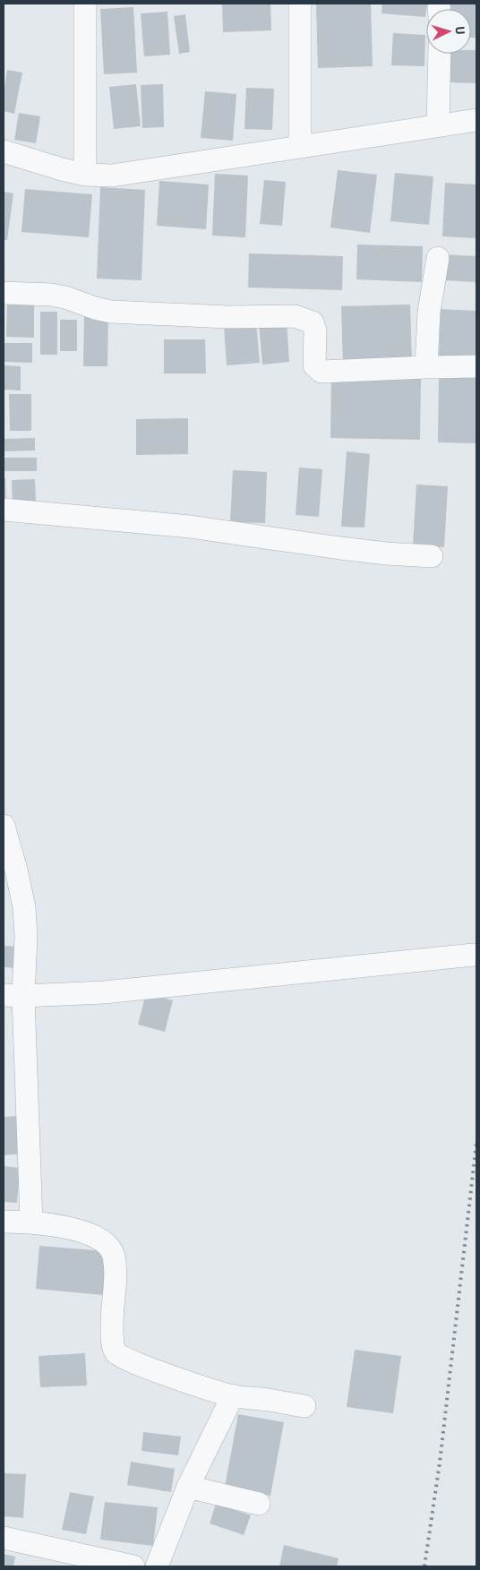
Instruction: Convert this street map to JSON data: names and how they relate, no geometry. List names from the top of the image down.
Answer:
{
  "north": "right"
}
